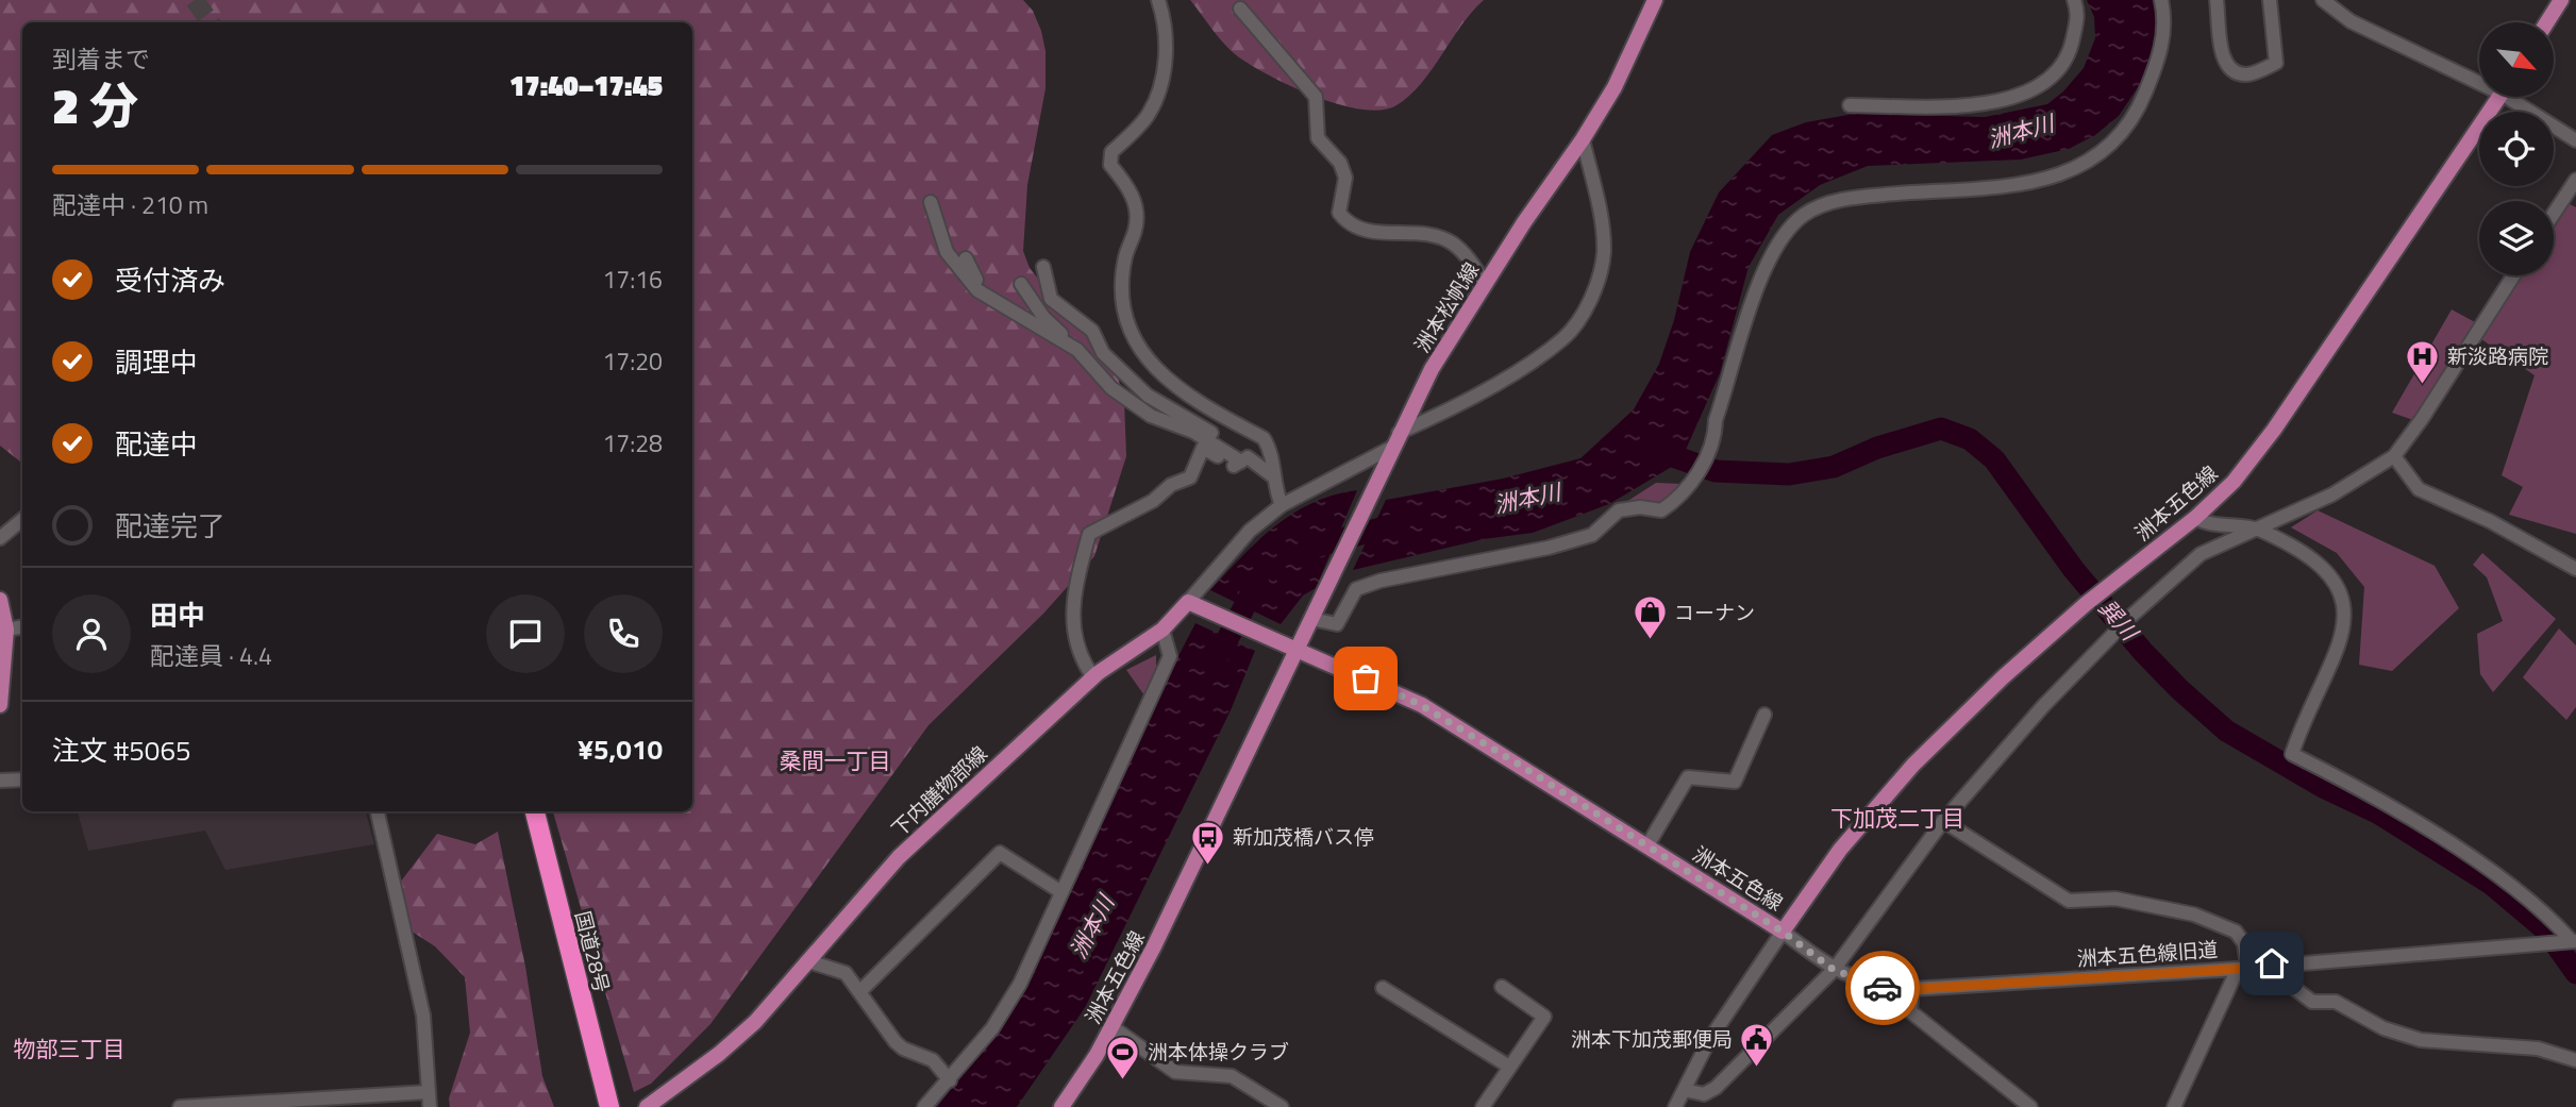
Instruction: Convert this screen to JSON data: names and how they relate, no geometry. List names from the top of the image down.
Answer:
{
  "streets": {
    "highway": ["国道28号"],
    "main road": ["洲本松帆線", "洲本五色線", "下内膳物部線"],
    "street": ["洲本五色線旧道"]
  },
  "crossings": [
    ["洲本松帆線", "洲本五色線"],
    ["洲本五色線", "洲本五色線旧道"]
  ],
  "districts": ["桑間一丁目", "下加茂二丁目", "物部三丁目"],
  "water": ["洲本川", "巽川"],
  "places": {
    "hospital": ["新淡路病院"],
    "shop": ["コーナン"],
    "bus stop": ["新加茂橋バス停"],
    "public building": ["洲本下加茂郵便局"],
    "sports": ["洲本体操クラブ"]
  },
  "north": "bottom right",
  "page": {
    "heading": ["2 分", "到着まで", "17:40–17:45"],
    "panel": [
      "田中",
      "配達員 · 4.4",
      "注文 #5065",
      "¥5,010"
    ],
    "bar": "配達中 · 210 m",
    "list": [
      ["受付済み", "17:16"],
      ["調理中", "17:20"],
      ["配達中", "17:28"],
      "配達完了"
    ]
  }
}
